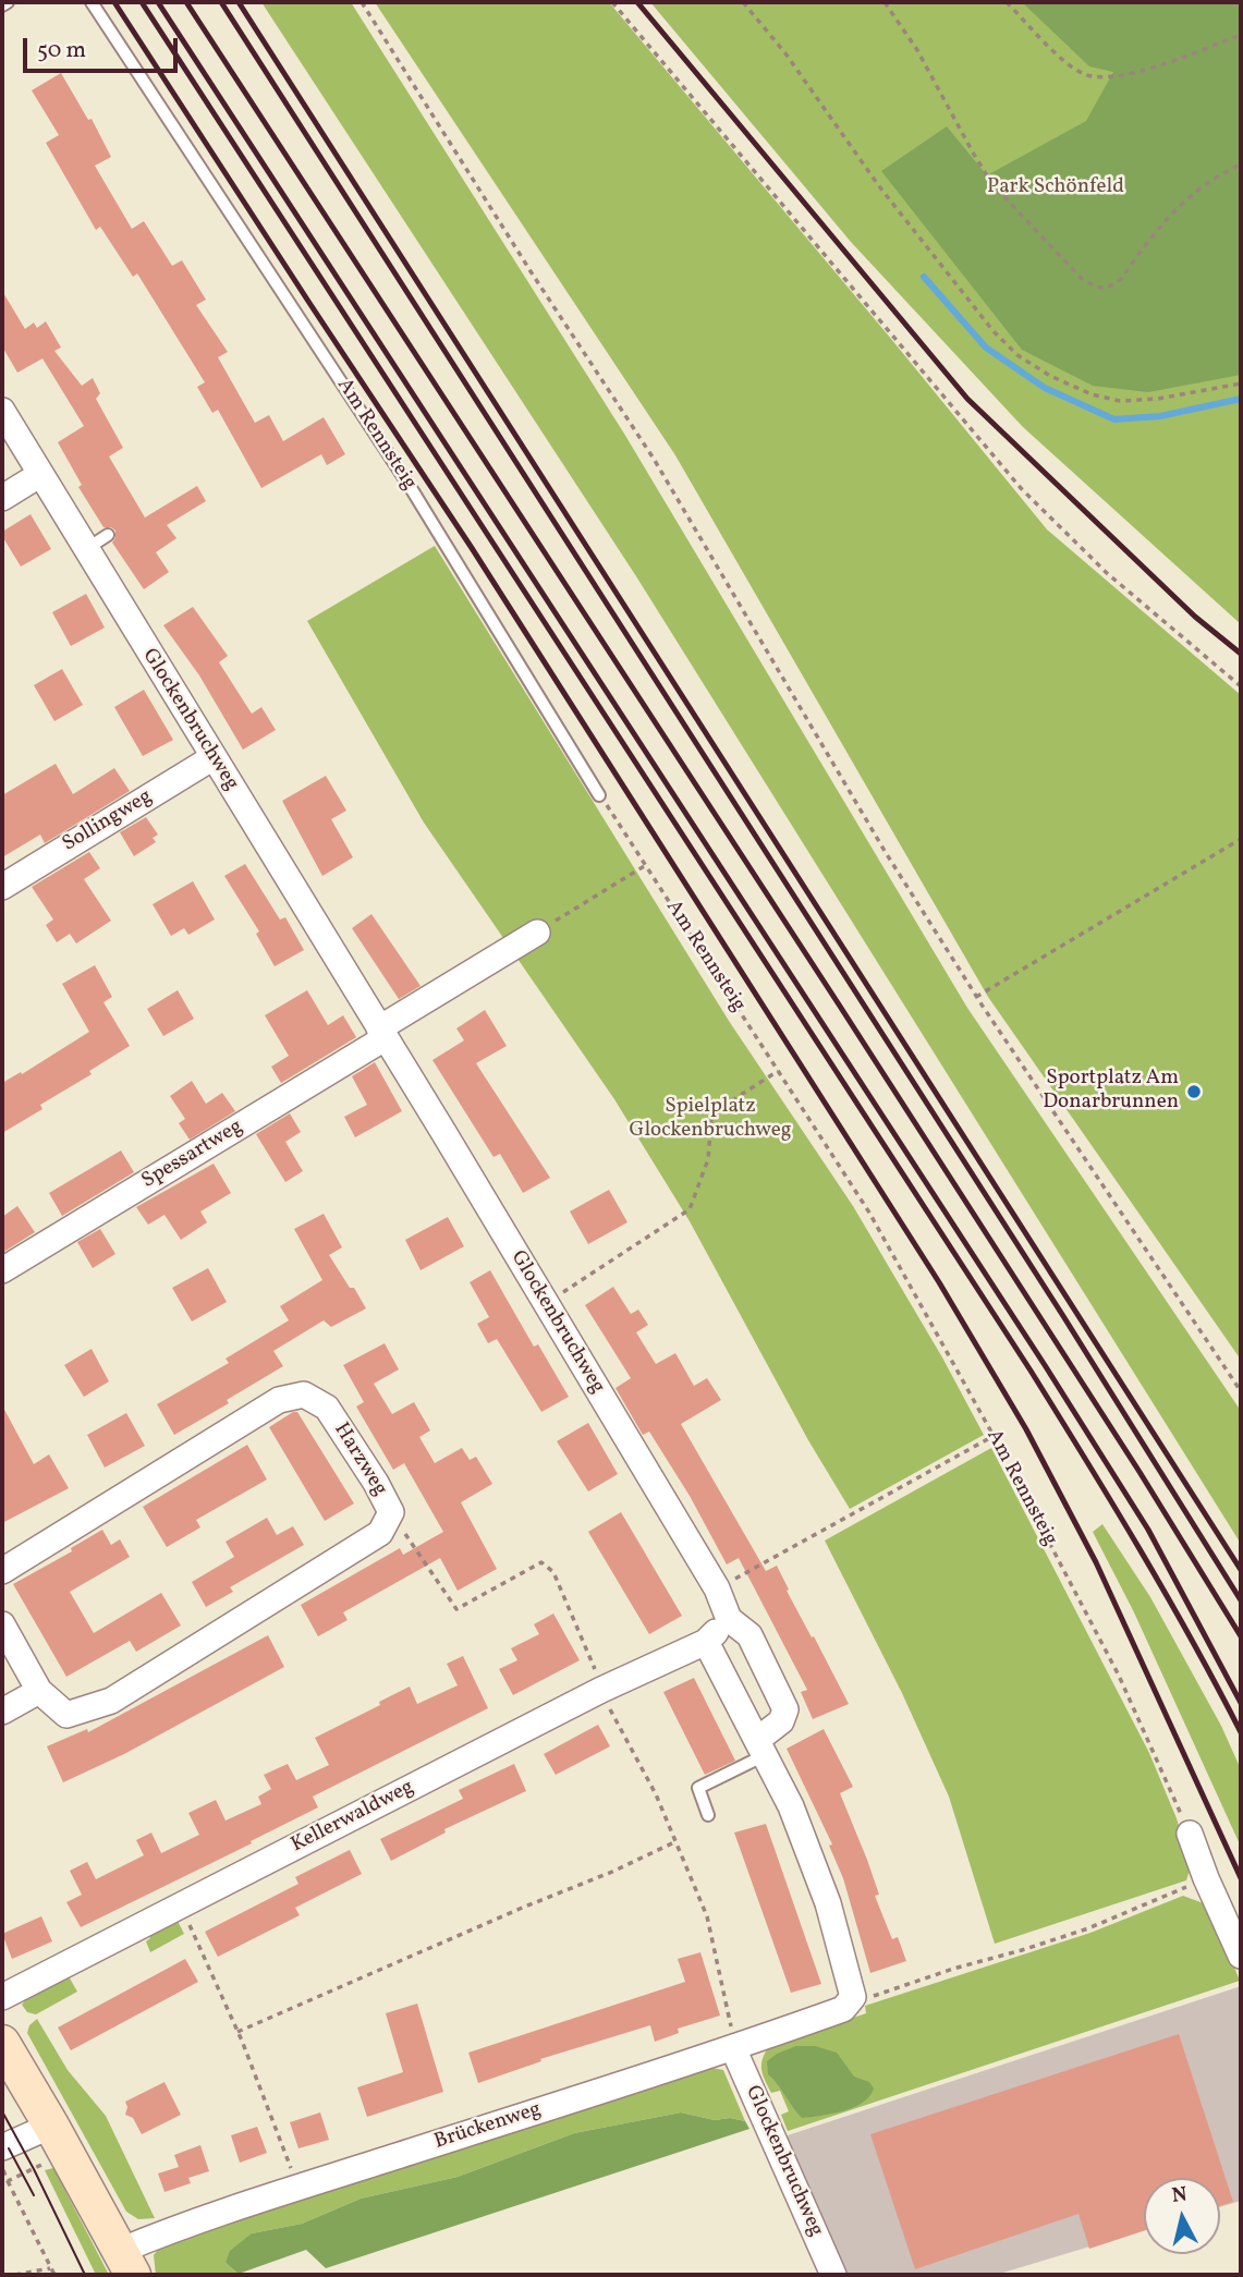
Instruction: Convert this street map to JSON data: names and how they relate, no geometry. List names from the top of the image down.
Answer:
{
  "streets": {
    "street": [
      "Glockenbruchweg",
      "Sollingweg",
      "Spessartweg",
      "Harzweg",
      "Kellerwaldweg",
      "Brückenweg"
    ],
    "lane": ["Am Rennsteig"]
  },
  "crossings": [
    ["Glockenbruchweg", "Sollingweg"],
    ["Glockenbruchweg", "Spessartweg"],
    ["Glockenbruchweg", "Brückenweg"]
  ],
  "parks": ["Park Schönfeld", "Spielplatz Glockenbruchweg"],
  "places": ["Sportplatz Am Donarbrunnen"],
  "scale_bar": "50 m",
  "north": "top"
}
